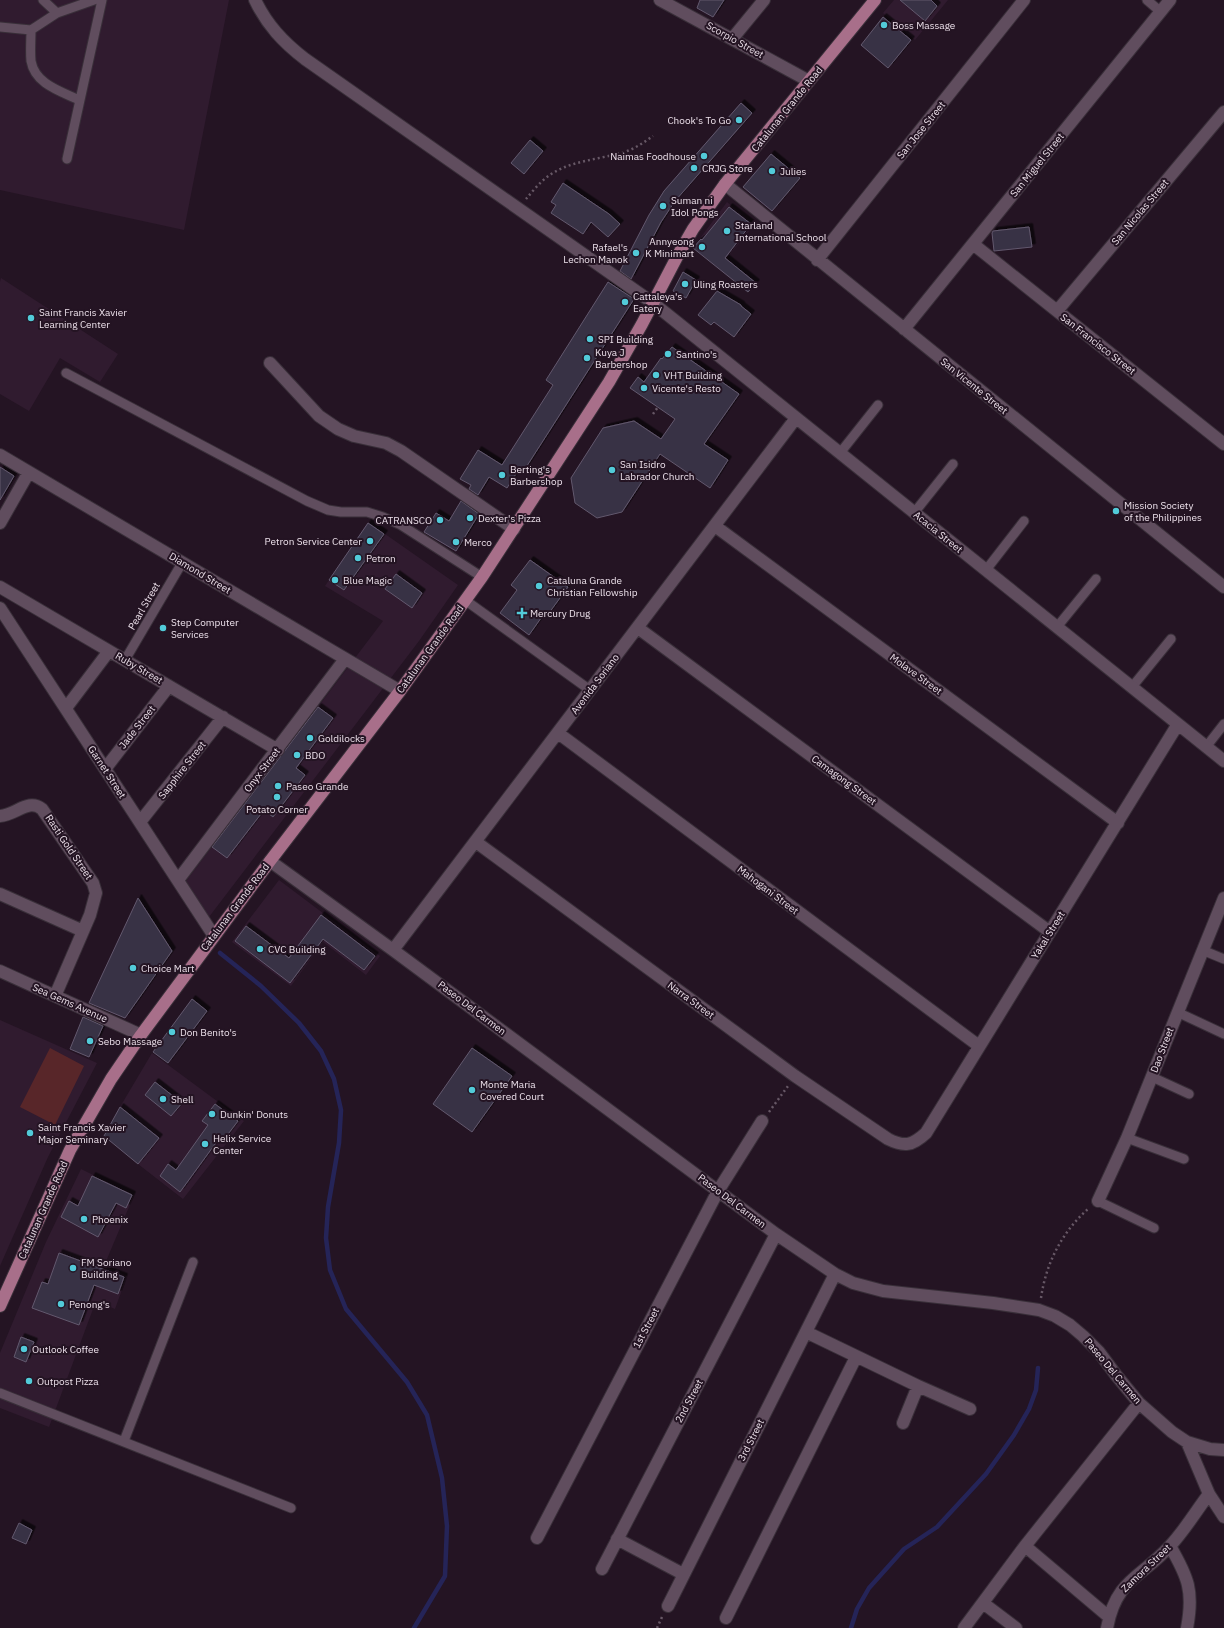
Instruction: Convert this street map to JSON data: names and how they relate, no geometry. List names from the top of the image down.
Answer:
{
  "streets": {
    "main road": ["Catalunan Grande Road"],
    "street": [
      "Scorpio Street",
      "San Jose Street",
      "San Miguel Street",
      "San Nicolas Street",
      "San Francisco Street",
      "San Vicente Street",
      "Acacia Street",
      "Diamond Street",
      "Ruby Street",
      "Molave Street",
      "Avenida Soriano",
      "Jade Street",
      "Sapphire Street",
      "Onyx Street",
      "Garnet Street",
      "Camagong Street",
      "Rasti Gold Street",
      "Mahogani Street",
      "Yakal Street",
      "Narra Street",
      "Sea Gems Avenue",
      "Paseo Del Carmen",
      "Dao Street",
      "1st Street",
      "2nd Street",
      "3rd Street",
      "Zamora Street"
    ],
    "lane": ["Pearl Street"]
  },
  "crossings": [
    ["Scorpio Street", "Catalunan Grande Road"],
    ["Catalunan Grande Road", "San Vicente Street"],
    ["Catalunan Grande Road", "Acacia Street"],
    ["Catalunan Grande Road", "Diamond Street"],
    ["Catalunan Grande Road", "Garnet Street"],
    ["Catalunan Grande Road", "Sea Gems Avenue"],
    ["Catalunan Grande Road", "Paseo Del Carmen"],
    ["San Jose Street", "San Vicente Street"],
    ["San Miguel Street", "San Francisco Street"],
    ["San Miguel Street", "San Vicente Street"],
    ["San Nicolas Street", "San Francisco Street"],
    ["Acacia Street", "Avenida Soriano"],
    ["Acacia Street", "Yakal Street"],
    ["Diamond Street", "Pearl Street"],
    ["Diamond Street", "Onyx Street"],
    ["Pearl Street", "Ruby Street"],
    ["Ruby Street", "Jade Street"],
    ["Ruby Street", "Sapphire Street"],
    ["Ruby Street", "Onyx Street"],
    ["Molave Street", "Avenida Soriano"],
    ["Molave Street", "Yakal Street"],
    ["Avenida Soriano", "Camagong Street"],
    ["Avenida Soriano", "Mahogani Street"],
    ["Avenida Soriano", "Narra Street"],
    ["Avenida Soriano", "Paseo Del Carmen"],
    ["Jade Street", "Garnet Street"],
    ["Sapphire Street", "Garnet Street"],
    ["Onyx Street", "Garnet Street"],
    ["Camagong Street", "Yakal Street"],
    ["Rasti Gold Street", "Sea Gems Avenue"],
    ["Mahogani Street", "Yakal Street"],
    ["Yakal Street", "Narra Street"],
    ["Paseo Del Carmen", "1st Street"],
    ["Paseo Del Carmen", "2nd Street"],
    ["Paseo Del Carmen", "3rd Street"]
  ],
  "places": {
    "other": [
      "Boss Massage",
      "Chook's To Go",
      "Naimas Foodhouse",
      "CRJG Store",
      "Julies",
      "Suman ni Idol Pongs",
      "Starland International School",
      "Annyeong K Minimart",
      "Rafael's Lechon Manok",
      "Uling Roasters",
      "Cattaleya's Eatery",
      "Saint Francis Xavier Learning Center",
      "SPI Building",
      "Santino's",
      "Kuya J Barbershop",
      "VHT Building",
      "Vicente's Resto",
      "San Isidro Labrador Church",
      "Berting's Barbershop",
      "Mission Society of the Philippines",
      "Dexter's Pizza",
      "CATRANSCO",
      "Petron Service Center",
      "Merco",
      "Petron",
      "Blue Magic",
      "Cataluna Grande Christian Fellowship",
      "Step Computer Services",
      "Goldilocks",
      "BDO",
      "Paseo Grande",
      "Potato Corner",
      "CVC Building",
      "Choice Mart",
      "Don Benito's",
      "Sebo Massage",
      "Monte Maria Covered Court",
      "Shell",
      "Dunkin' Donuts",
      "Saint Francis Xavier Major Seminary",
      "Helix Service Center",
      "Phoenix",
      "FM Soriano Building",
      "Penong's",
      "Outlook Coffee",
      "Outpost Pizza"
    ],
    "health": ["Mercury Drug"]
  }
}
